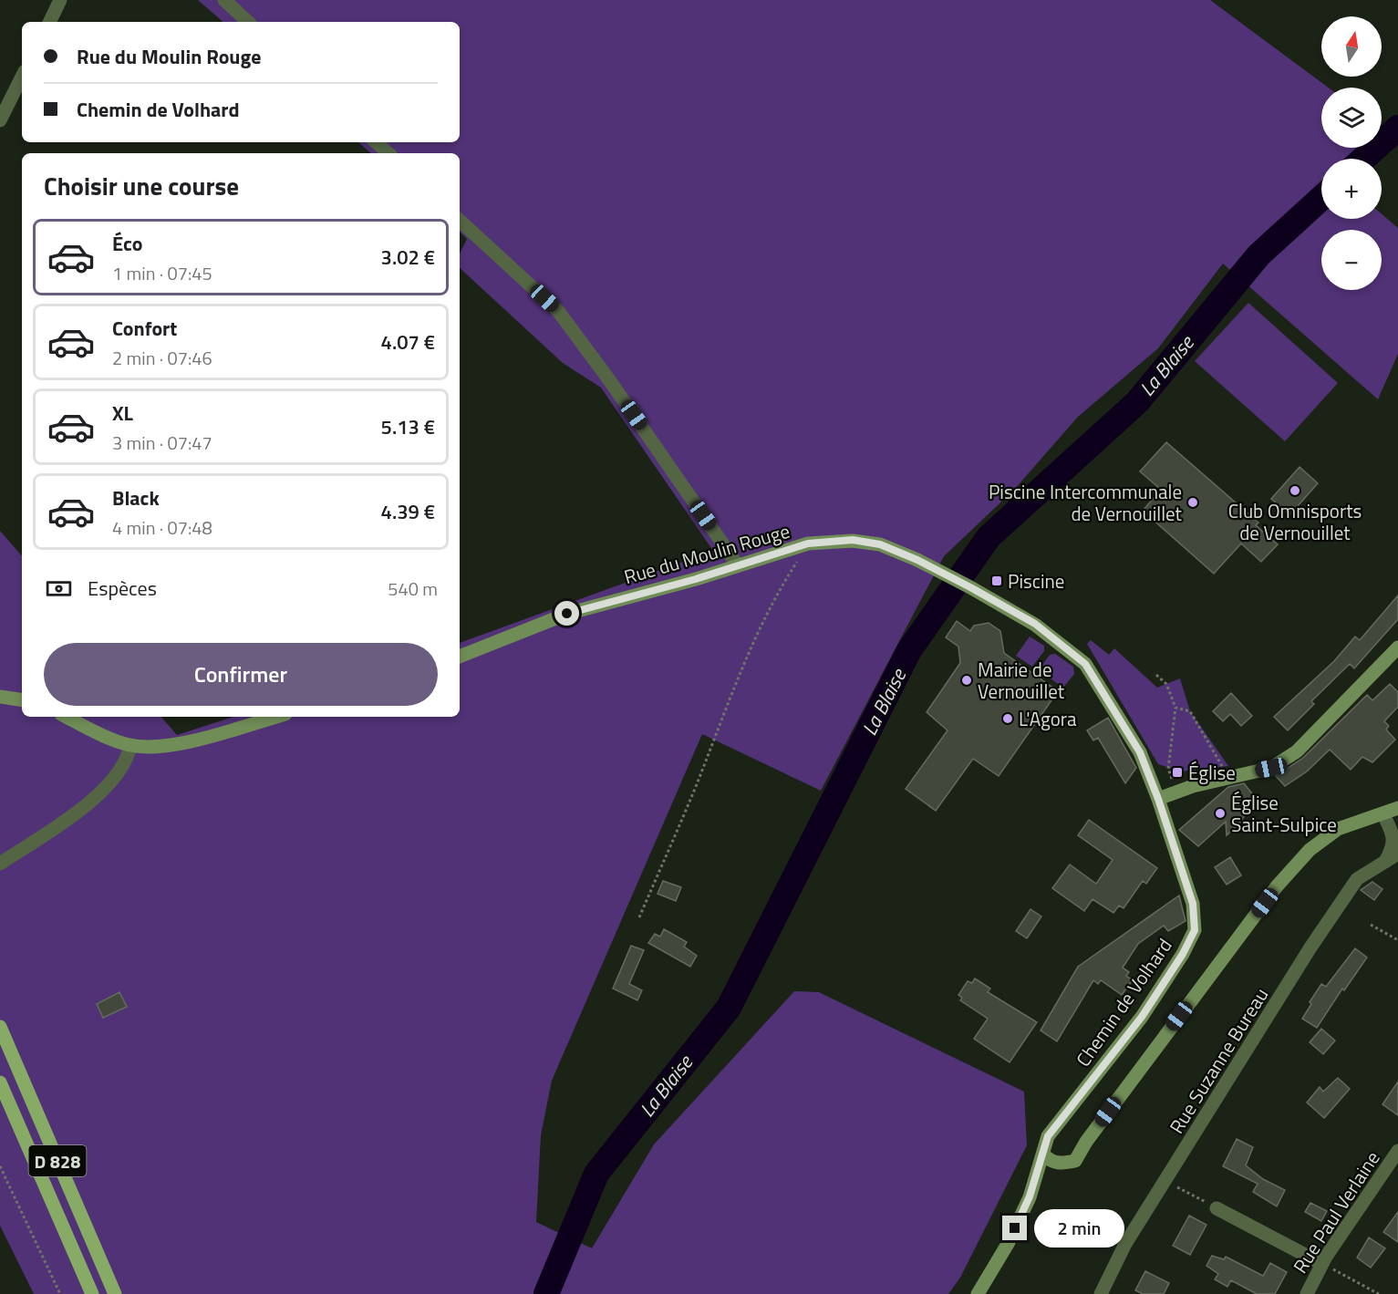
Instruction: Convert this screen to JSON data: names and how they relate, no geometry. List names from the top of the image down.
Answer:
{
  "streets": {
    "main road": ["D 828"],
    "street": [
      "Rue du Moulin Rouge",
      "Chemin de Volhard",
      "Rue Suzanne Bureau",
      "Rue Paul Verlaine"
    ]
  },
  "crossings": [
    ["Rue du Moulin Rouge", "Chemin de Volhard"]
  ],
  "water": ["La Blaise"],
  "places": {
    "other": [
      "Club Omnisports de Vernouillet",
      "Piscine Intercommunale de Vernouillet",
      "Mairie de Vernouillet",
      "L'Agora",
      "Église Saint-Sulpice"
    ],
    "transit": ["Piscine", "Église"]
  },
  "north": "top",
  "page": {
    "map_buttons": ["+", "−"],
    "banner": ["Rue du Moulin Rouge", "Chemin de Volhard"],
    "heading": "Choisir une course",
    "list": [
      {
        "name": "Éco",
        "note": "1 min · 07:45",
        "value": "3.02 €"
      },
      {
        "name": "Confort",
        "note": "2 min · 07:46",
        "value": "4.07 €"
      },
      {
        "name": "XL",
        "note": "3 min · 07:47",
        "value": "5.13 €"
      },
      {
        "name": "Black",
        "note": "4 min · 07:48",
        "value": "4.39 €"
      }
    ],
    "pay": ["Espèces", "540 m"],
    "buttons": "Confirmer",
    "bubble": "2 min"
  }
}
